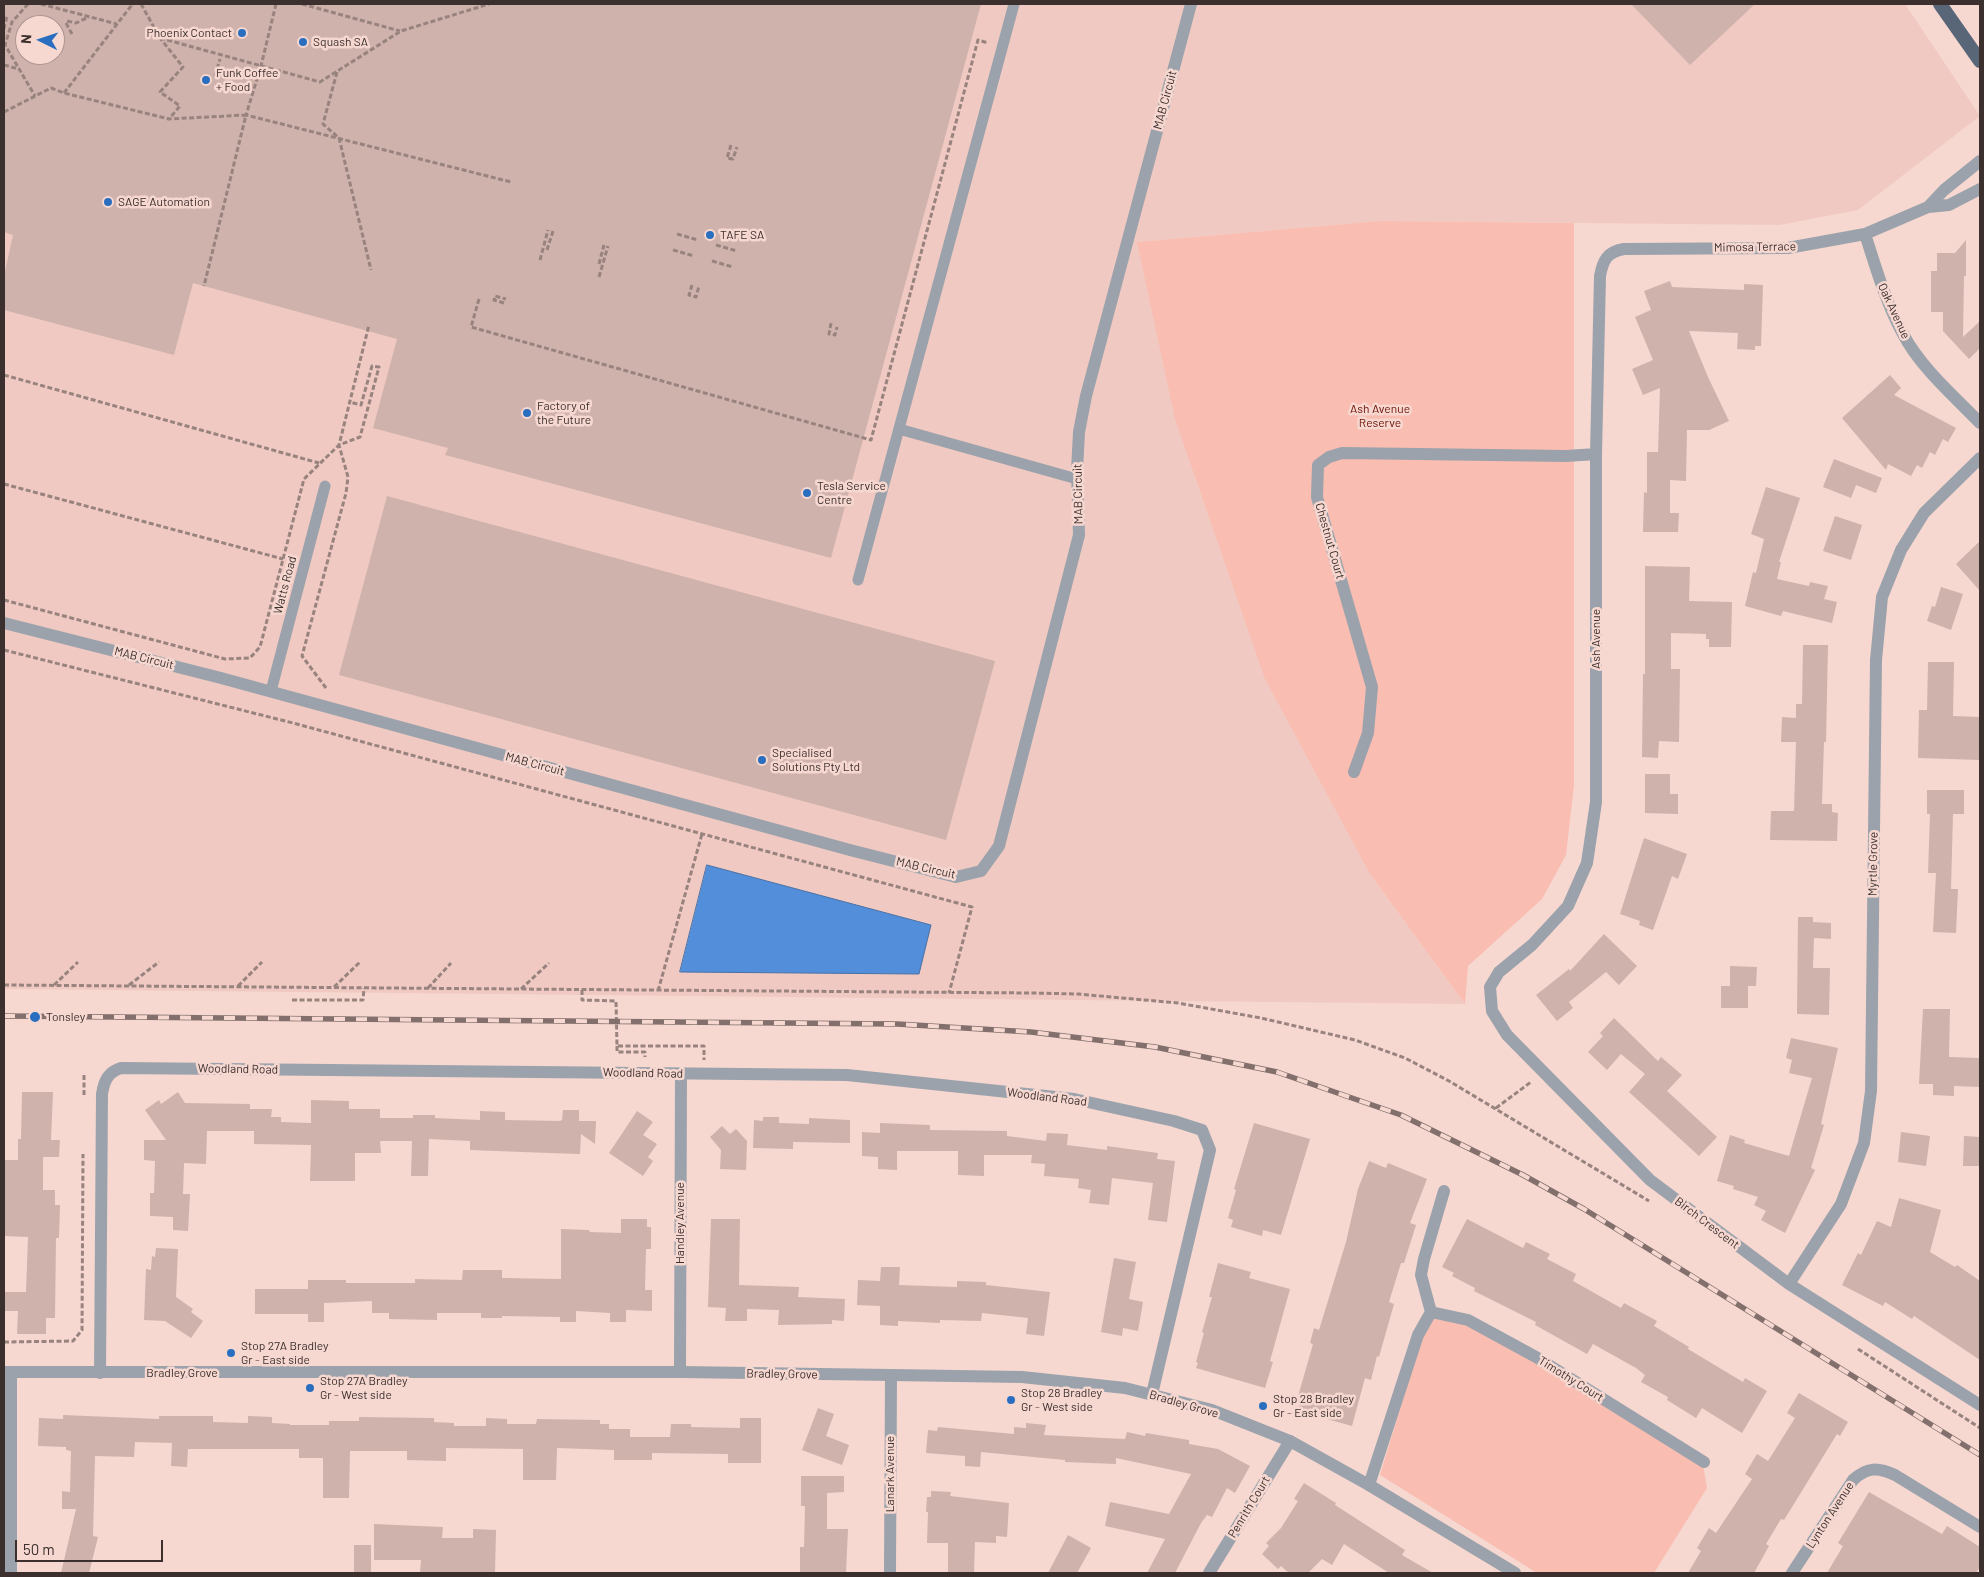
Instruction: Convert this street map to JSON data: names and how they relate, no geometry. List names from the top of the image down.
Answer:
{
  "streets": {
    "street": [
      "MAB Circuit",
      "Mimosa Terrace",
      "Oak Avenue",
      "Chestnut Court",
      "Ash Avenue",
      "Myrtle Grove",
      "Woodland Road",
      "Handley Avenue",
      "Birch Crescent",
      "Bradley Grove",
      "Timothy Court",
      "Lanark Avenue",
      "Penrith Court",
      "Lynton Avenue"
    ],
    "lane": ["Watts Road"]
  },
  "crossings": [
    ["MAB Circuit", "Watts Road"],
    ["Mimosa Terrace", "Oak Avenue"],
    ["Mimosa Terrace", "Ash Avenue"],
    ["Chestnut Court", "Ash Avenue"],
    ["Ash Avenue", "Birch Crescent"],
    ["Myrtle Grove", "Birch Crescent"],
    ["Woodland Road", "Handley Avenue"],
    ["Woodland Road", "Bradley Grove"],
    ["Handley Avenue", "Bradley Grove"],
    ["Bradley Grove", "Lanark Avenue"],
    ["Bradley Grove", "Penrith Court"]
  ],
  "parks": ["Ash Avenue Reserve"],
  "places": [
    "Phoenix Contact",
    "Squash SA",
    "Funk Coffee + Food",
    "SAGE Automation",
    "TAFE SA",
    "Factory of the Future",
    "Tesla Service Centre",
    "Specialised Solutions Pty Ltd",
    "Tonsley",
    "Stop 27A Bradley Gr - East side",
    "Stop 27A Bradley Gr - West side",
    "Stop 28 Bradley Gr - West side",
    "Stop 28 Bradley Gr - East side"
  ],
  "scale_bar": "50 m",
  "north": "left"
}
